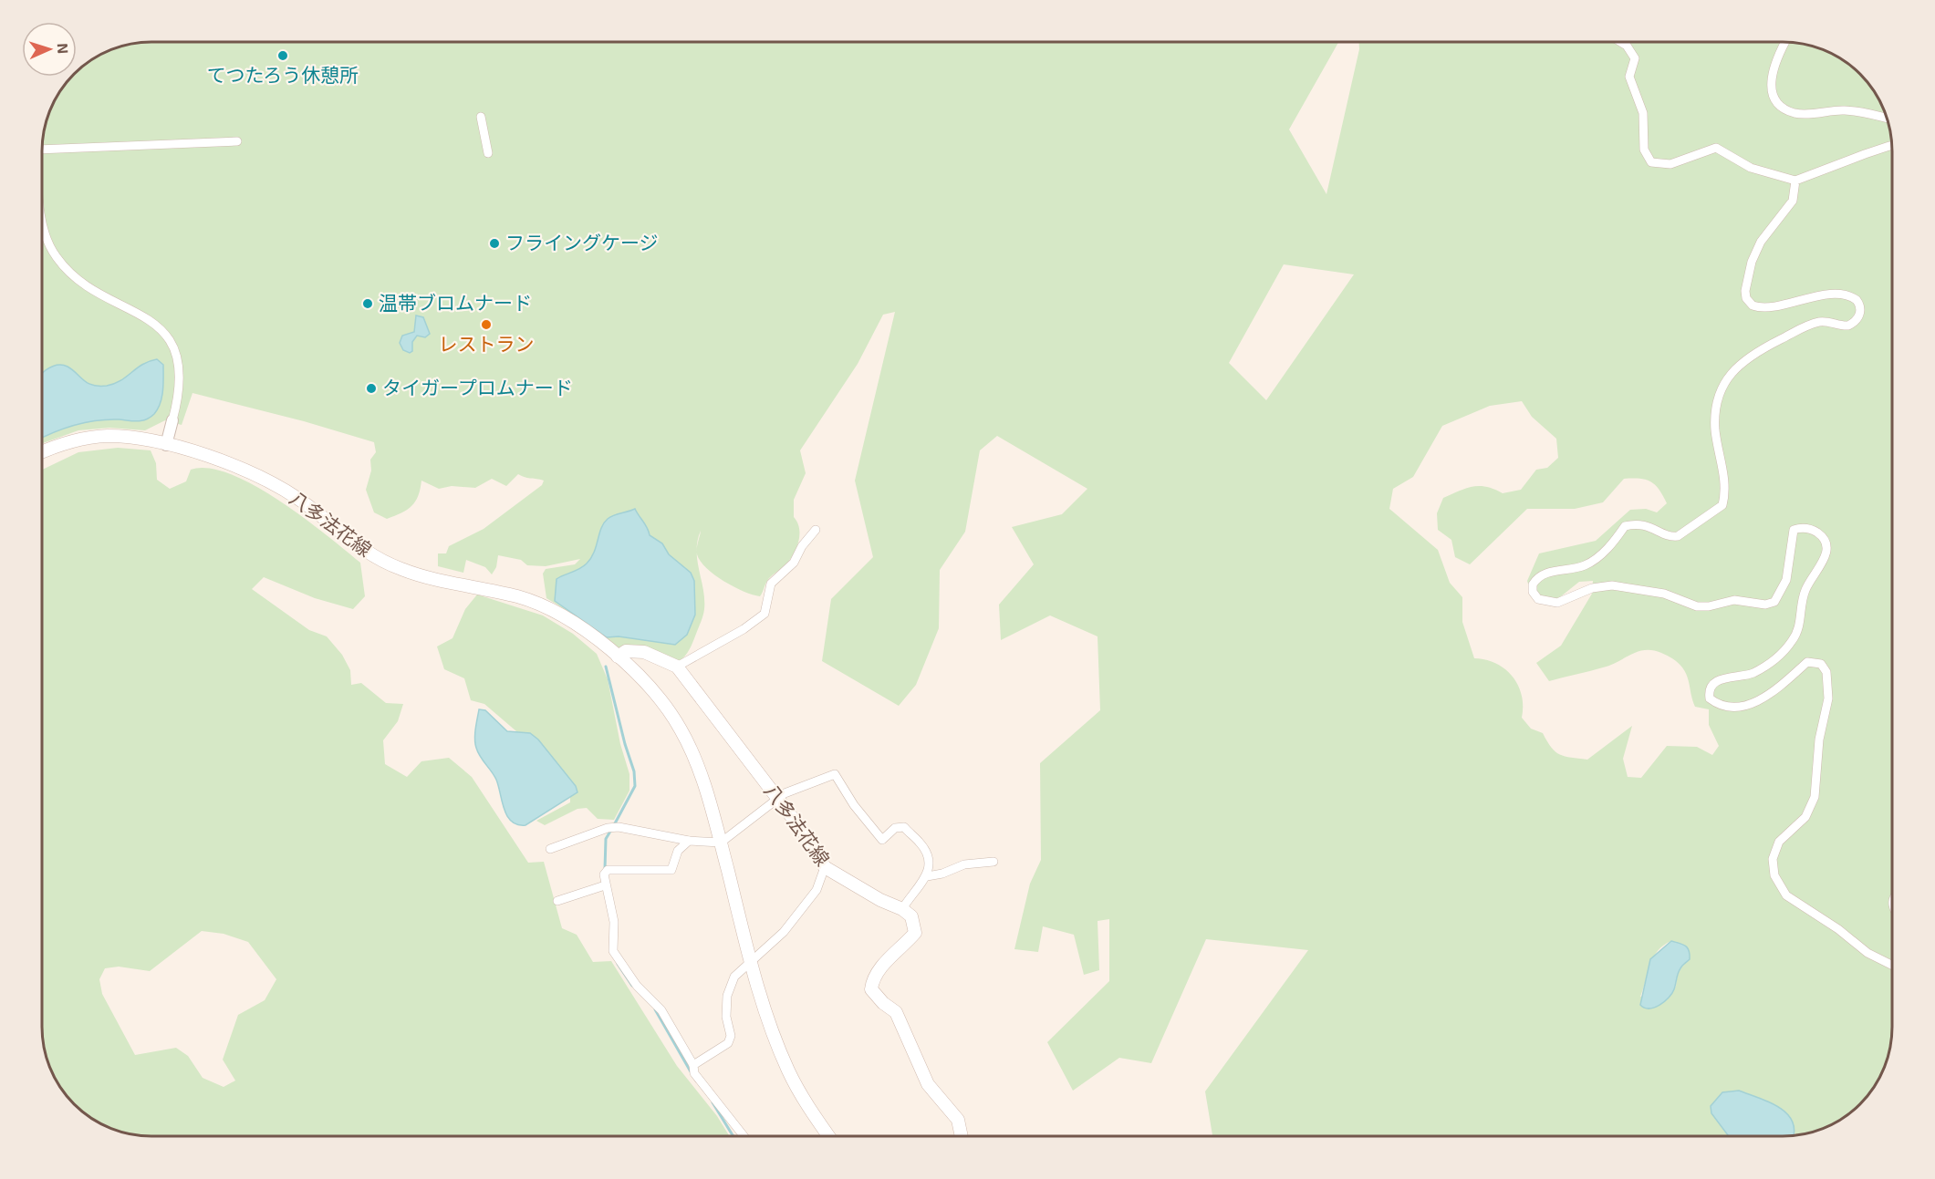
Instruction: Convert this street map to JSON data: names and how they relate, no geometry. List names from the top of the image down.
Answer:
{
  "streets": {
    "main road": ["八多法花線"]
  },
  "places": [
    "てつたろう休憩所",
    "フライングケージ",
    "温帯ブロムナード",
    "レストラン",
    "タイガープロムナード"
  ],
  "north": "right"
}
